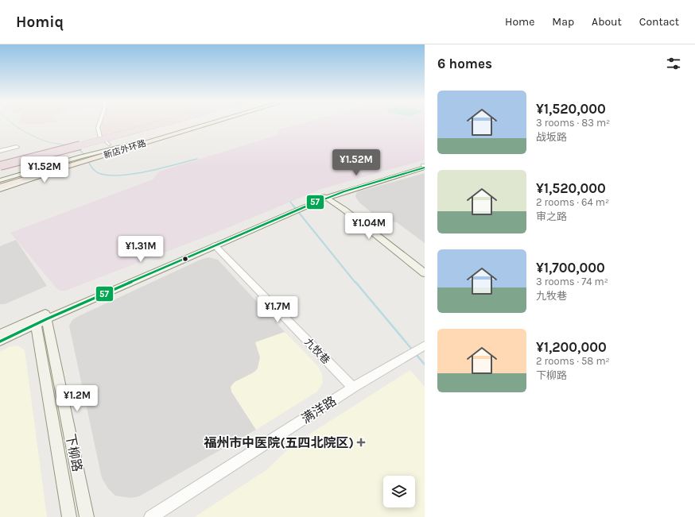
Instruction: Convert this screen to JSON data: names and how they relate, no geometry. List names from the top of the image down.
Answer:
{
  "streets": {
    "main road": ["新店外环路", "下柳路"],
    "street": ["九牧巷", "满洋路"]
  },
  "crossings": [
    ["九牧巷", "满洋路"]
  ],
  "places": {
    "health": ["福州市中医院(五四北院区)"]
  },
  "lines": ["transit line 57"],
  "page": {
    "header": "Homiq",
    "nav": [
      "Home",
      "Map",
      "About",
      "Contact"
    ],
    "heading": "6 homes",
    "list": [
      {
        "name": "¥1,520,000",
        "note": "3 rooms · 83 m² · 战坂路"
      },
      {
        "name": "¥1,520,000",
        "note": "2 rooms · 64 m² · 审之路"
      },
      {
        "name": "¥1,700,000",
        "note": "3 rooms · 74 m² · 九牧巷"
      },
      {
        "name": "¥1,200,000",
        "note": "2 rooms · 58 m² · 下柳路"
      }
    ],
    "price": [
      "¥1.52M",
      "¥1.52M",
      "¥1.04M",
      "¥1.31M",
      "¥1.7M",
      "¥1.2M"
    ]
  }
}
